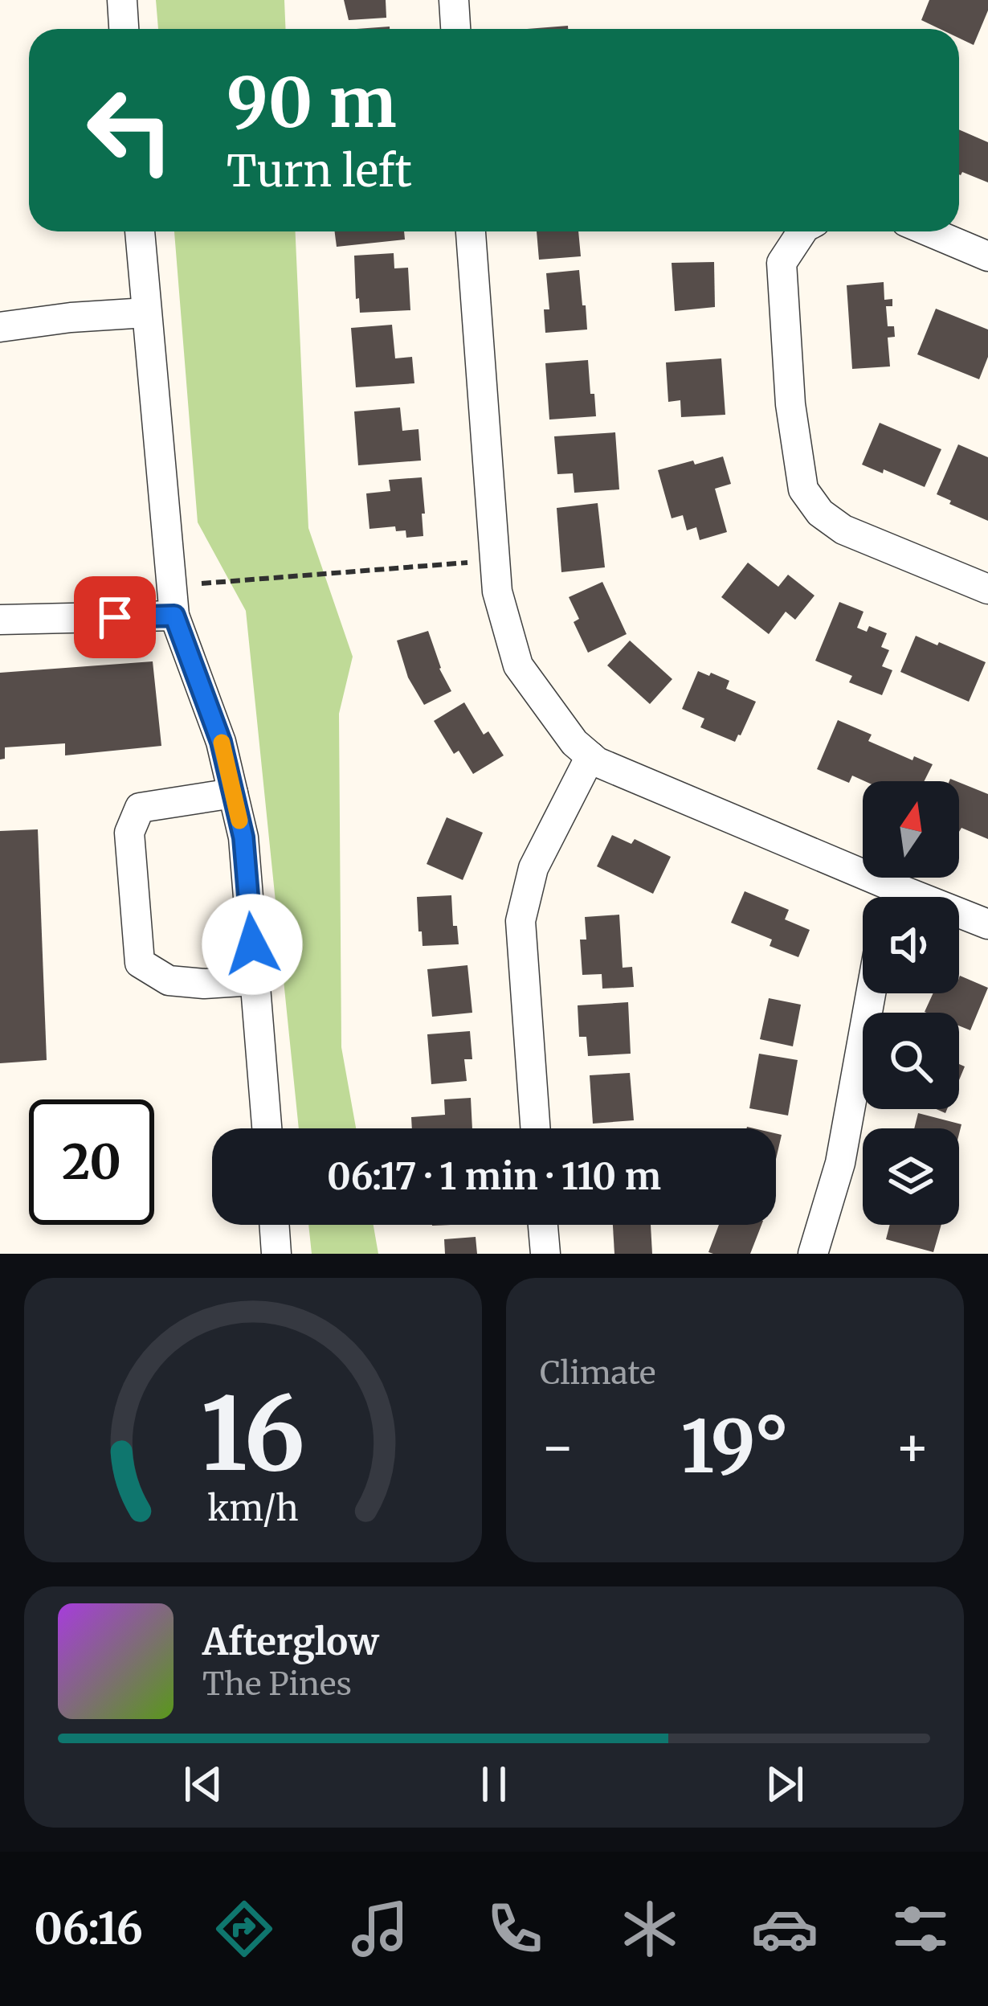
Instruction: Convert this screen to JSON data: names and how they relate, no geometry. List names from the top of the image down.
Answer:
{
  "north": "top",
  "page": {
    "turn": ["90 m", "Turn left"],
    "limit": "20",
    "trip": "06:17 · 1 min · 110 m",
    "tile": "Climate",
    "heat": ["−", "19°", "+"],
    "song": ["Afterglow", "The Pines"],
    "tabs": "06:16",
    "gauge": ["16", "km/h"]
  }
}
